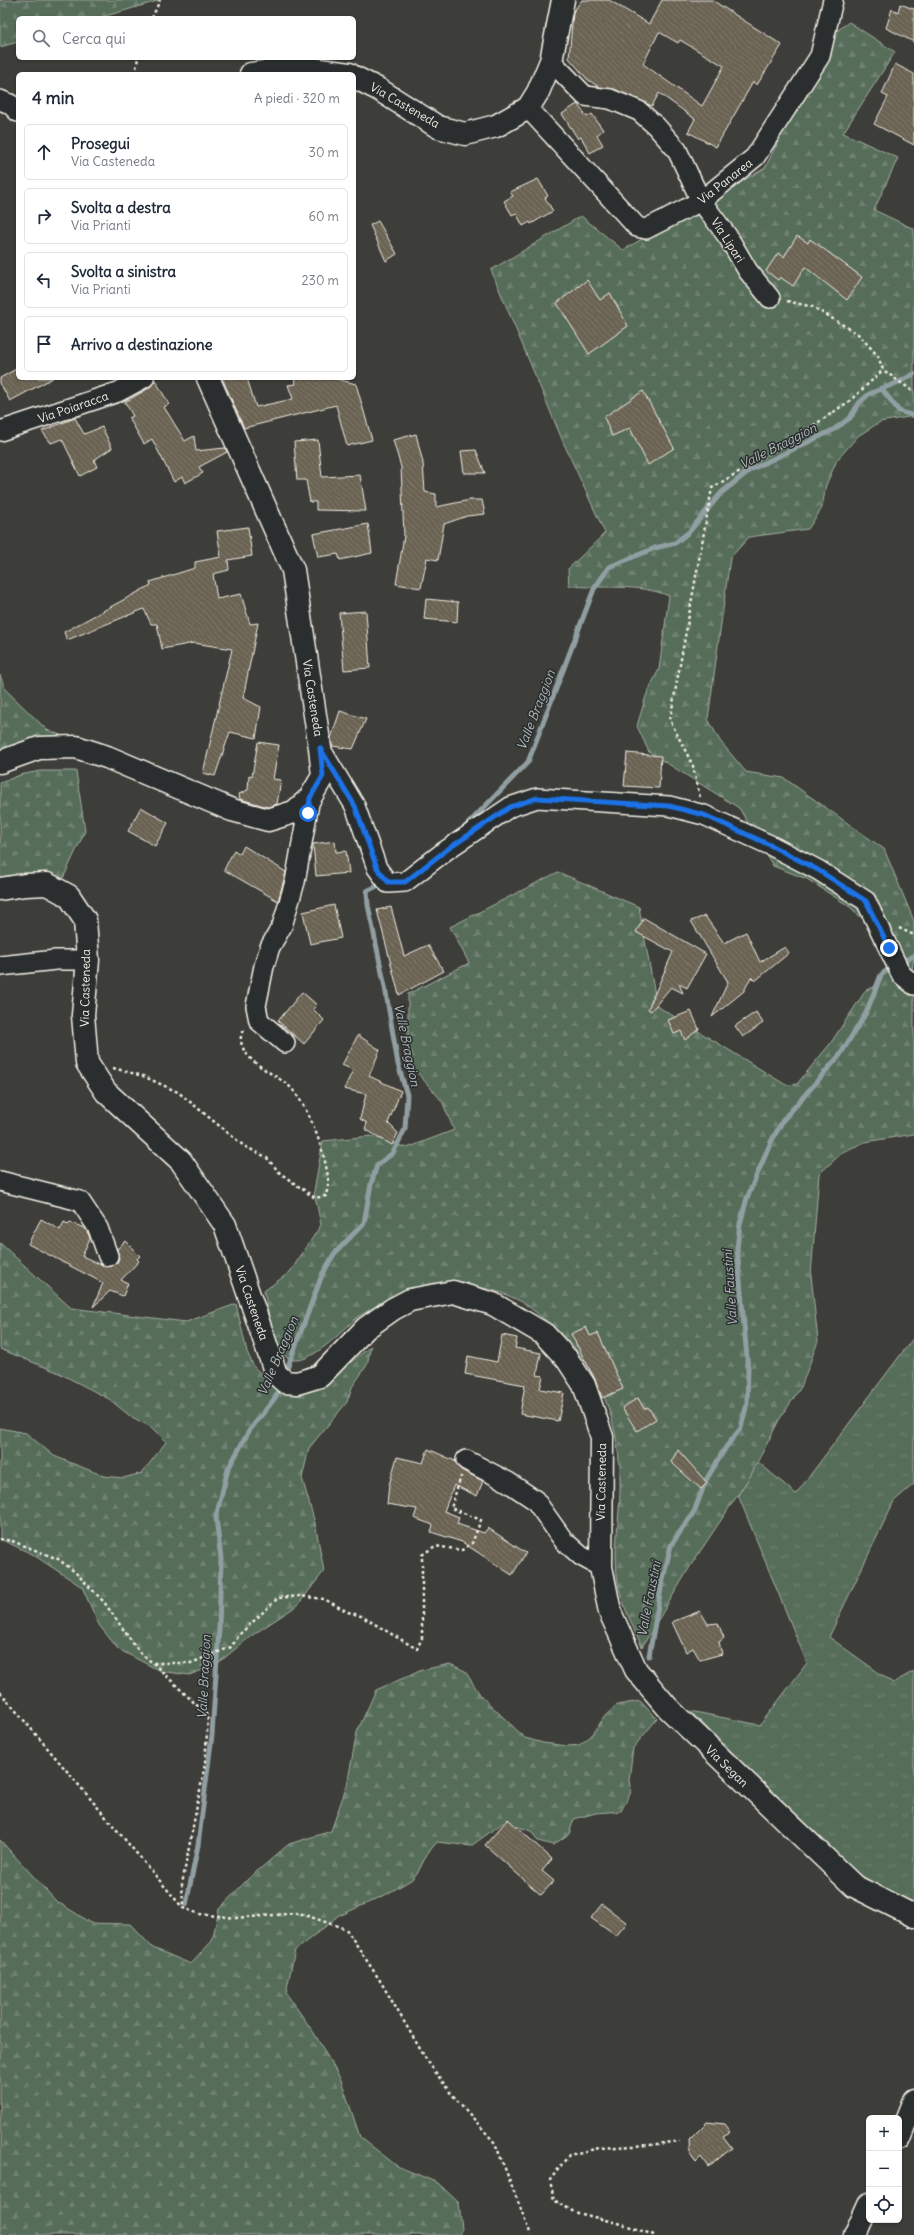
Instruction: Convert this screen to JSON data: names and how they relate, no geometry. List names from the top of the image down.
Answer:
{
  "streets": {
    "street": [
      "Via Casteneda",
      "Via Panarea",
      "Via Lipari",
      "Via Poiaracca",
      "Via Segan"
    ]
  },
  "crossings": [
    ["Via Casteneda", "Via Panarea"],
    ["Via Casteneda", "Via Lipari"],
    ["Via Casteneda", "Via Segan"],
    ["Via Panarea", "Via Lipari"]
  ],
  "water": ["Valle Braggion", "Valle Faustini"],
  "page": {
    "search": "Cerca qui",
    "heading": ["4 min", "A piedi · 320 m"],
    "list": [
      ["Prosegui", "Via Casteneda", "30 m"],
      ["Svolta a destra", "Via Prianti", "60 m"],
      ["Svolta a sinistra", "Via Prianti", "230 m"],
      "Arrivo a destinazione"
    ],
    "map_buttons": ["+", "−"]
  }
}
